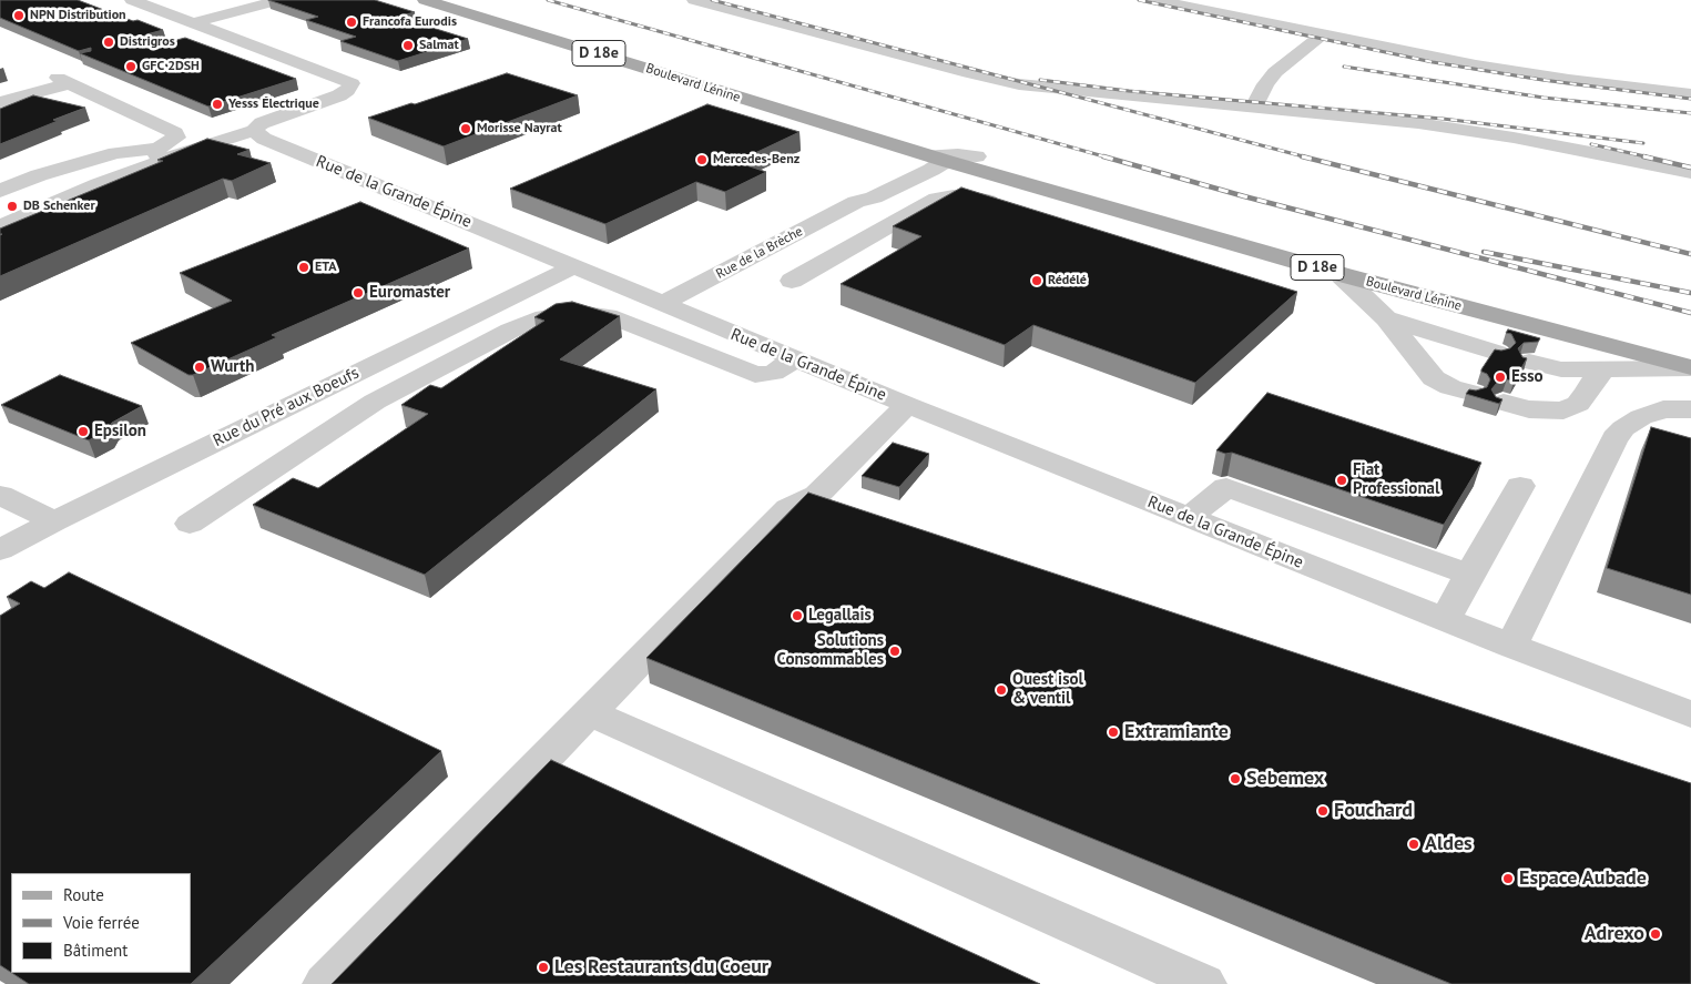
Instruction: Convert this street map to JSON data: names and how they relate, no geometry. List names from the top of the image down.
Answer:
{
  "streets": {
    "main road": ["D 18e", "Boulevard Lénine"],
    "street": ["Rue de la Grande Épine", "Rue de la Brèche", "Rue du Pré aux Boeufs"]
  },
  "crossings": [
    ["Boulevard Lénine", "Rue de la Brèche"],
    ["Rue de la Grande Épine", "Rue de la Brèche"],
    ["Rue de la Grande Épine", "Rue du Pré aux Boeufs"]
  ],
  "places": [
    "NPN Distribution",
    "Francofa Eurodis",
    "Distrigros",
    "Salmat",
    "GFC 2DSH",
    "Yesss Électrique",
    "Morisse Nayrat",
    "Mercedes-Benz",
    "DB Schenker",
    "ETA",
    "Rédélé",
    "Euromaster",
    "Wurth",
    "Esso",
    "Epsilon",
    "Fiat Professional",
    "Legallais",
    "Solutions Consommables",
    "Ouest isol & ventil",
    "Extramiante",
    "Sebemex",
    "Fouchard",
    "Aldes",
    "Espace Aubade",
    "Adrexo",
    "Les Restaurants du Coeur"
  ],
  "legend": ["Route", "Voie ferrée", "Bâtiment"]
}
